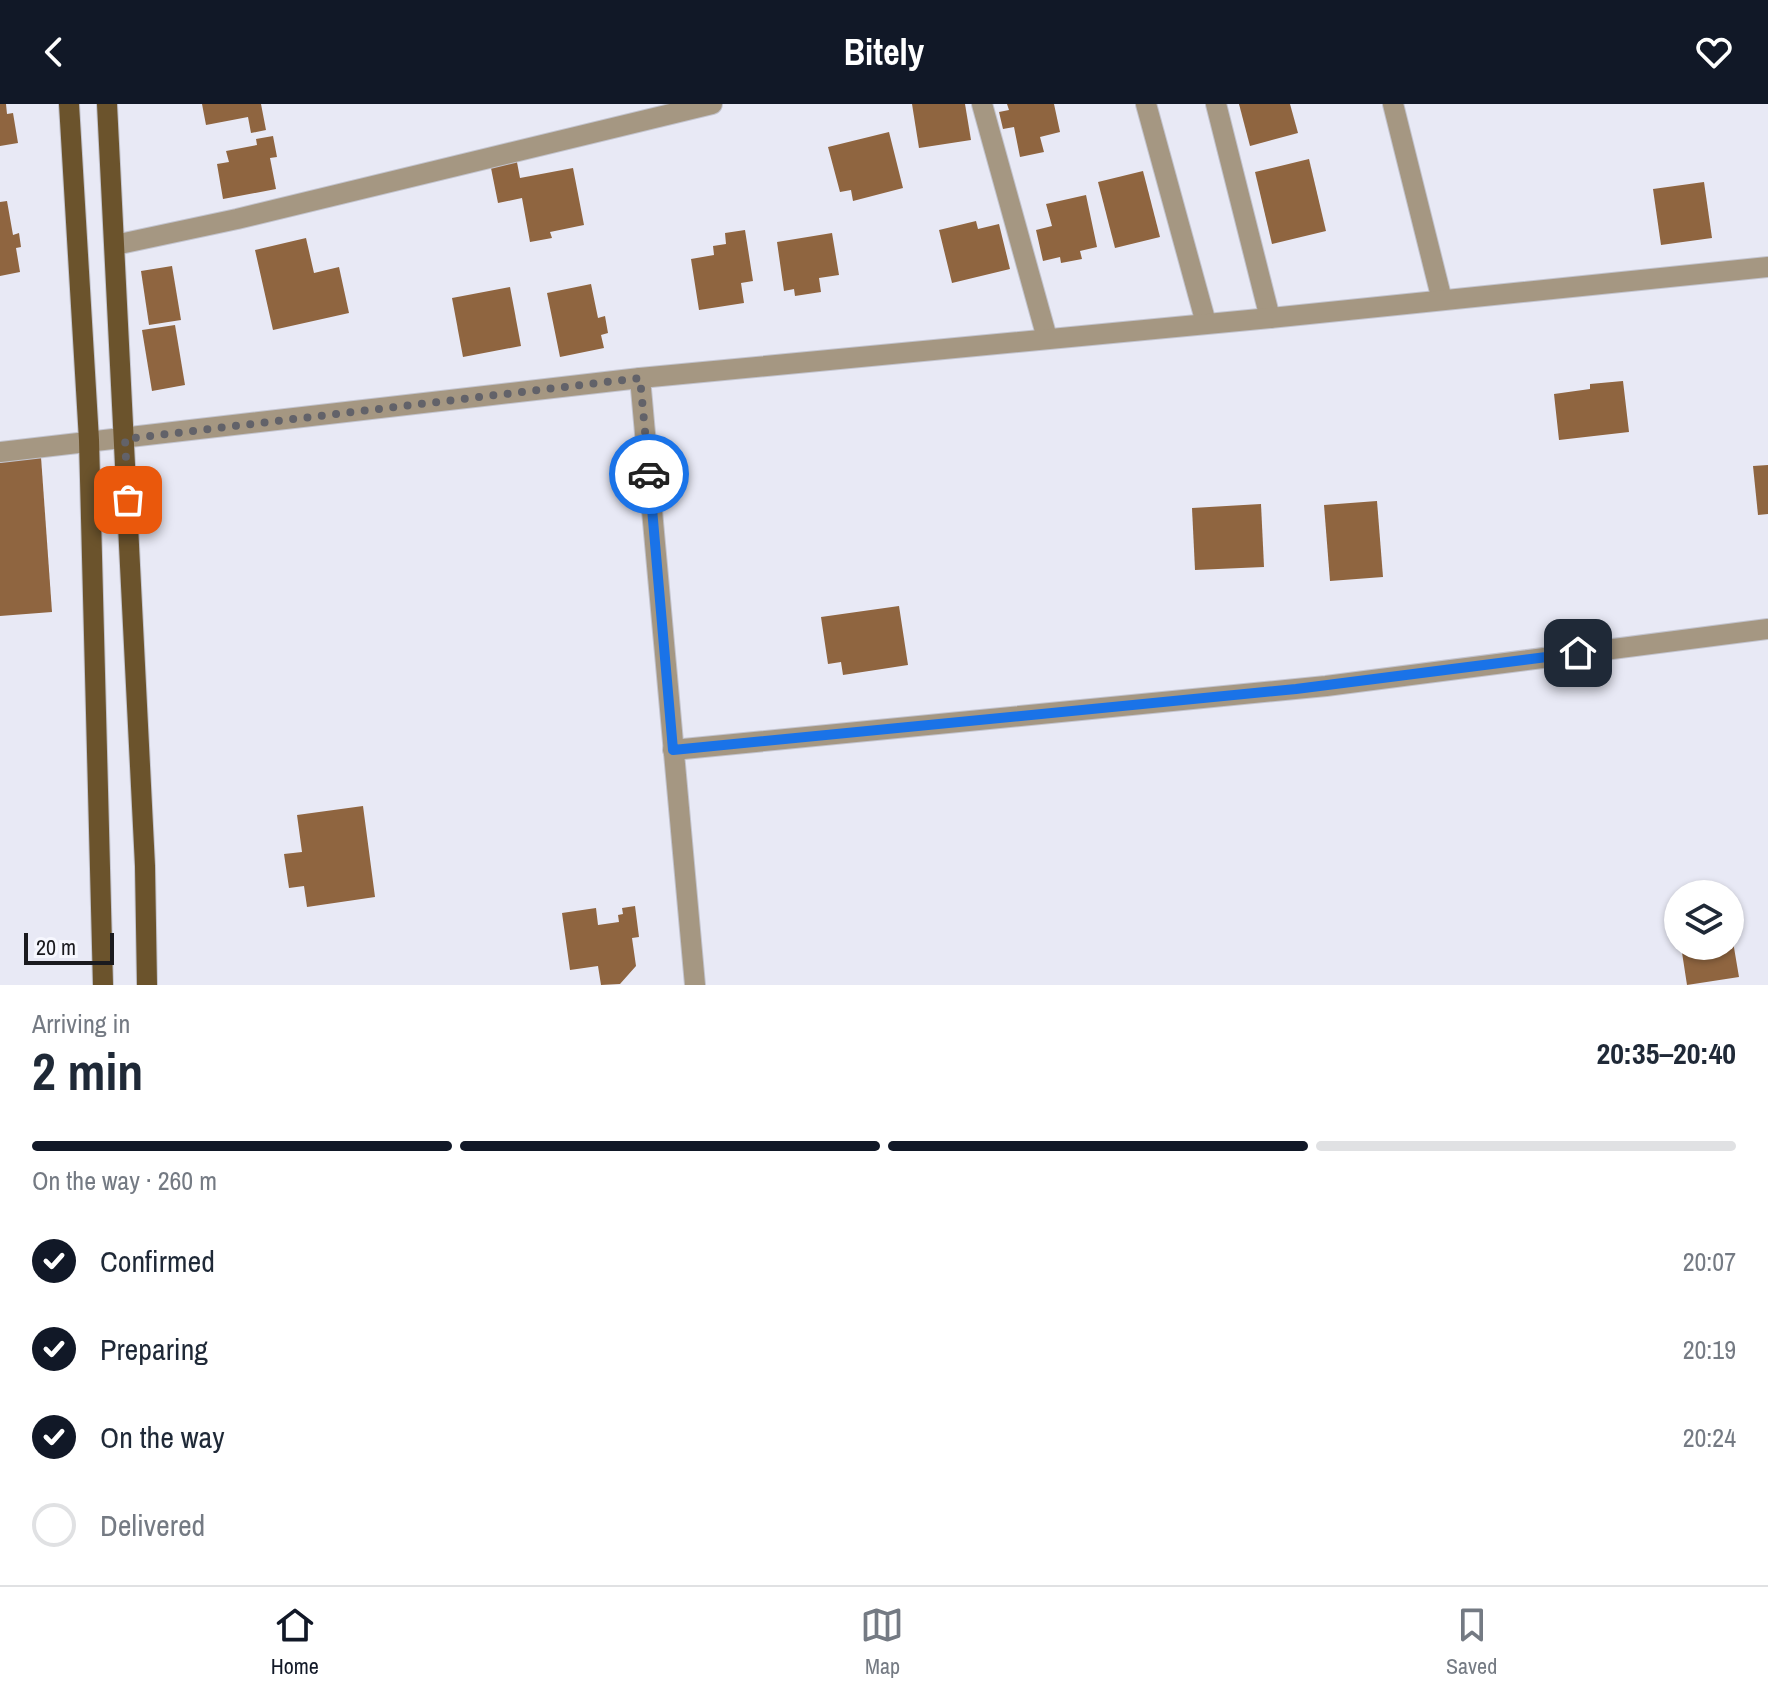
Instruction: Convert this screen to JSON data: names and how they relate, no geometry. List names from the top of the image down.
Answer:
{
  "scale_bar": "20 m",
  "page": {
    "header": "Bitely",
    "scale": "20 m",
    "heading": ["2 min", "Arriving in", "20:35–20:40"],
    "bar": "On the way · 260 m",
    "list": [
      ["Confirmed", "20:07"],
      ["Preparing", "20:19"],
      ["On the way", "20:24"],
      "Delivered"
    ],
    "tabs": ["Home", "Map", "Saved"]
  }
}
